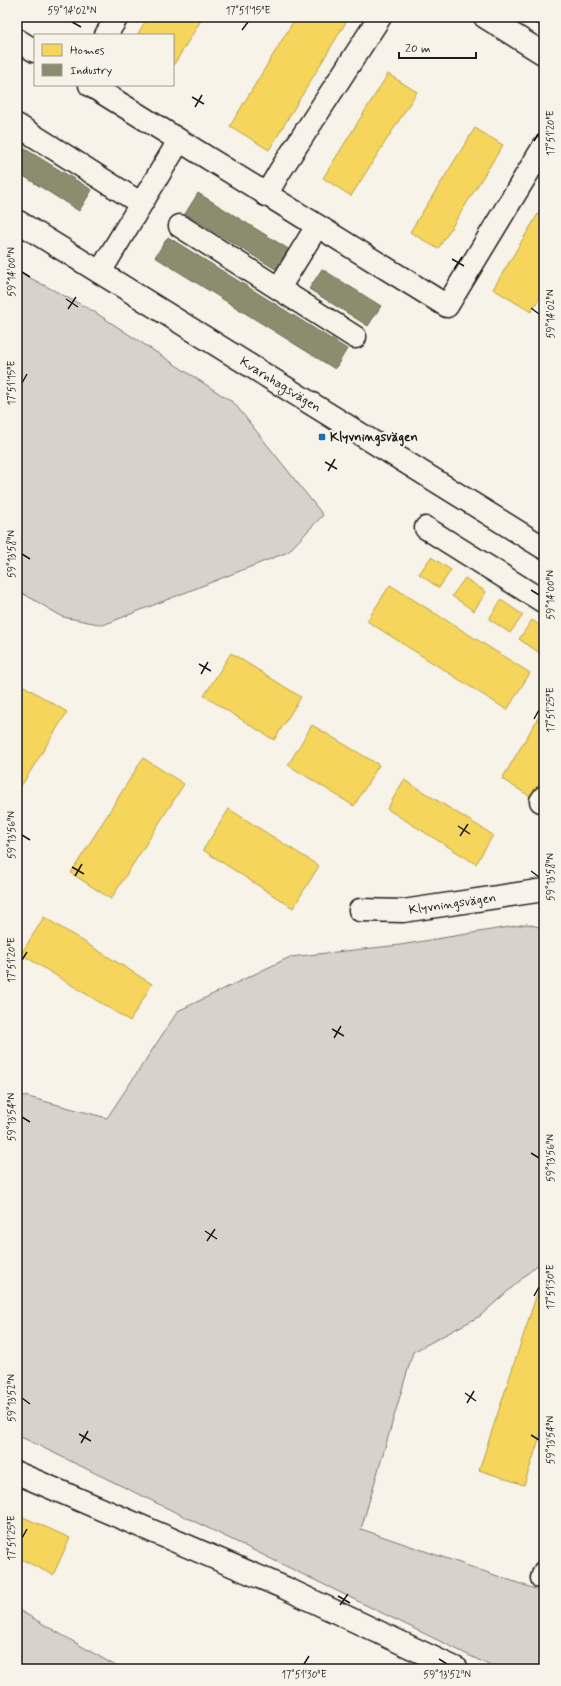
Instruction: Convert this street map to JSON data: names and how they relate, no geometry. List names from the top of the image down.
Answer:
{
  "streets": {
    "street": ["Kvarnhagsvägen", "Klyvningsvägen"]
  },
  "places": {
    "transit": ["Klyvningsvägen"]
  },
  "legend": ["Homes", "Industry"],
  "scale_bar": "20 m",
  "coordinates": [
    "59°14'02\"N",
    "17°51'15\"E",
    "17°51'20\"E",
    "59°14'00\"N",
    "59°13'58\"N",
    "17°51'25\"E",
    "59°13'56\"N",
    "59°13'54\"N",
    "17°51'30\"E",
    "59°13'52\"N"
  ]
}
